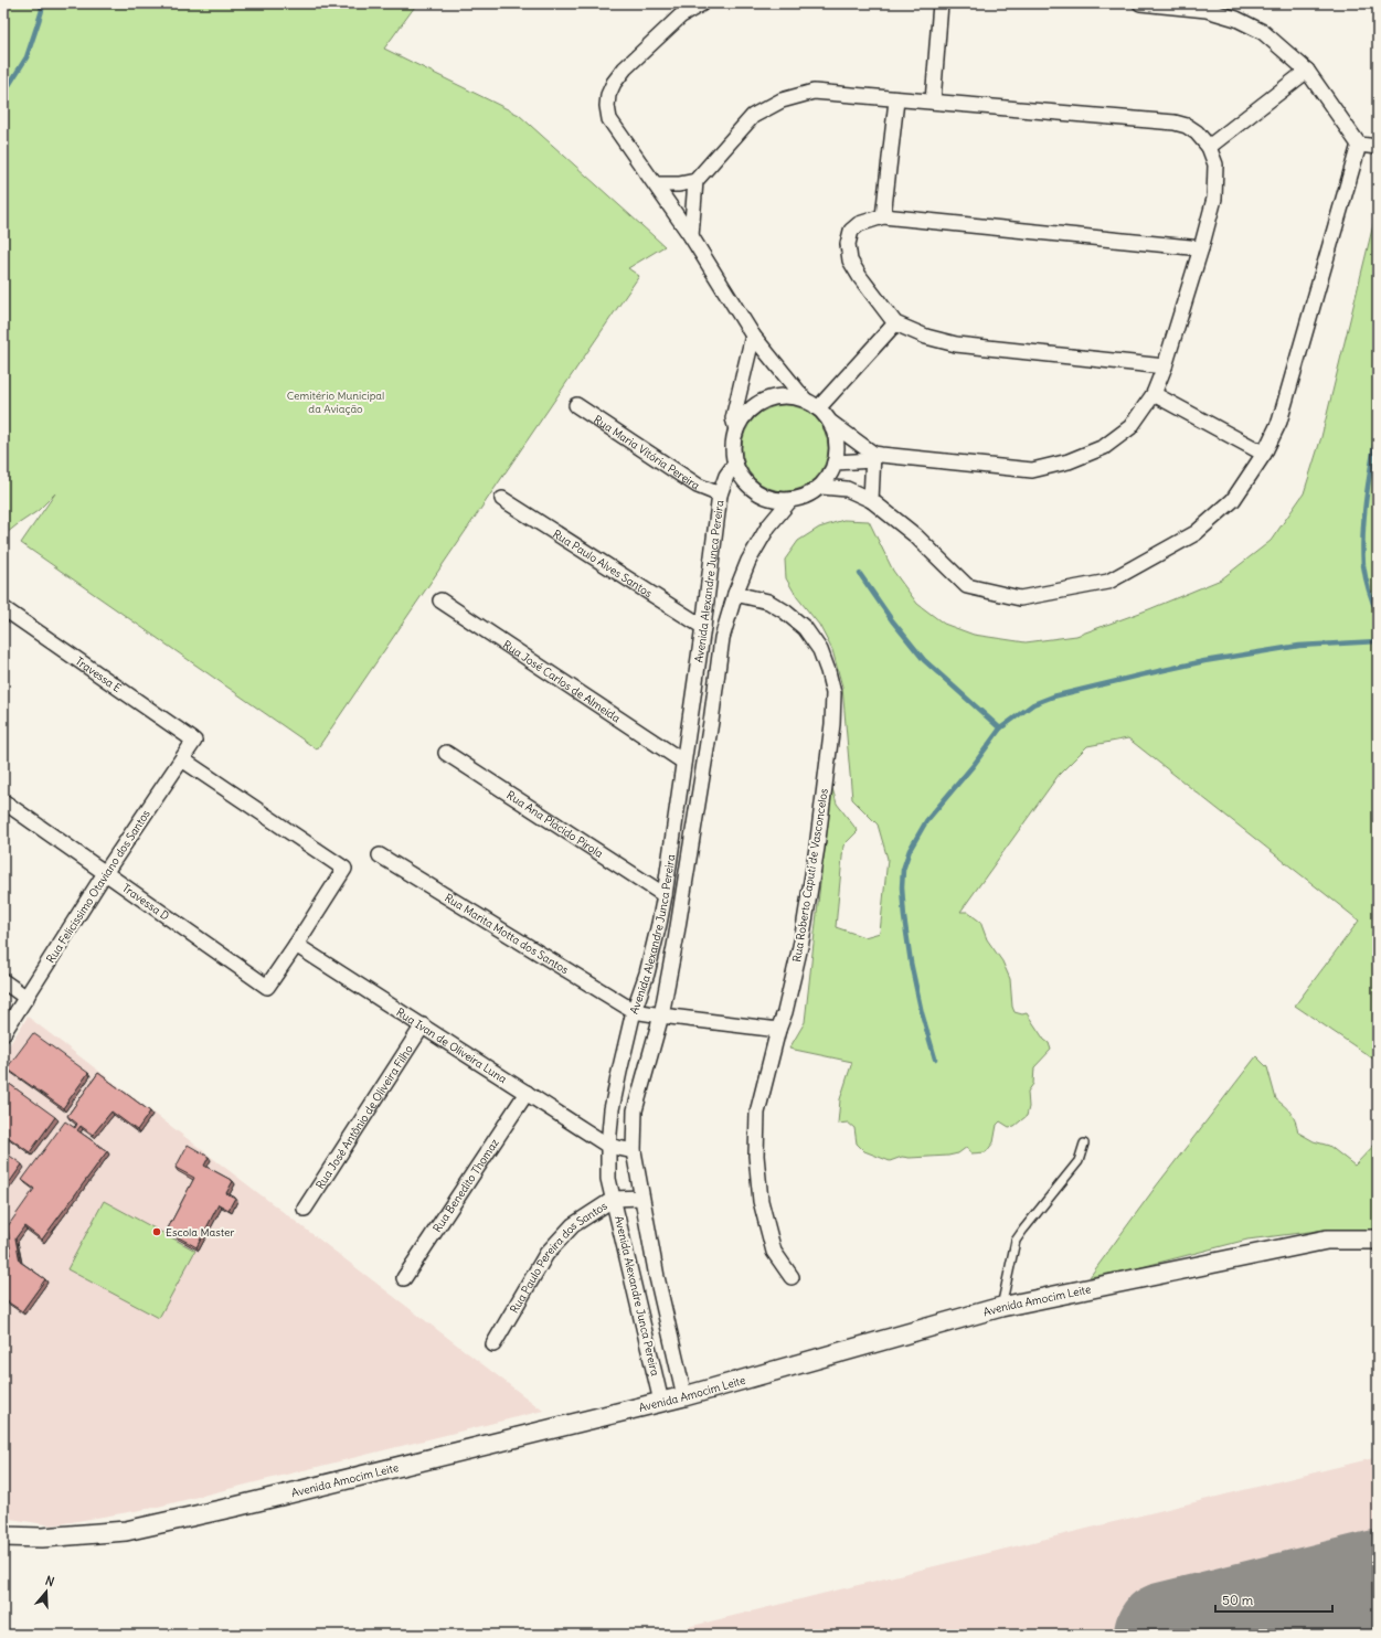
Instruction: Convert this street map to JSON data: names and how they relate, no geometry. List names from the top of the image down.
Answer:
{
  "streets": {
    "street": [
      "Rua Maria Vitória Pereira",
      "Rua Paulo Alves Santos",
      "Avenida Alexandre Junca Pereira",
      "Travessa E",
      "Rua José Carlos de Almeida",
      "Rua Ana Plácido Pirola",
      "Rua Roberto Caputi de Vasconcelos",
      "Rua Felicissimo Otaviano dos Santos",
      "Travessa D",
      "Rua Marita Motta dos Santos",
      "Rua Ivan de Oliveira Luna",
      "Rua José Antônio de Oliveira Filho",
      "Rua Benedito Thomaz",
      "Rua Paulo Pereira dos Santos",
      "Avenida Amocim Leite"
    ]
  },
  "crossings": [
    ["Rua Maria Vitória Pereira", "Avenida Alexandre Junca Pereira"],
    ["Rua Paulo Alves Santos", "Avenida Alexandre Junca Pereira"],
    ["Avenida Alexandre Junca Pereira", "Rua José Carlos de Almeida"],
    ["Avenida Alexandre Junca Pereira", "Rua Ana Plácido Pirola"],
    ["Avenida Alexandre Junca Pereira", "Rua Roberto Caputi de Vasconcelos"],
    ["Avenida Alexandre Junca Pereira", "Rua Marita Motta dos Santos"],
    ["Avenida Alexandre Junca Pereira", "Rua Ivan de Oliveira Luna"],
    ["Avenida Alexandre Junca Pereira", "Rua Paulo Pereira dos Santos"],
    ["Avenida Alexandre Junca Pereira", "Avenida Amocim Leite"],
    ["Travessa E", "Rua Felicissimo Otaviano dos Santos"],
    ["Rua Felicissimo Otaviano dos Santos", "Travessa D"],
    ["Travessa D", "Rua Ivan de Oliveira Luna"],
    ["Rua Ivan de Oliveira Luna", "Rua José Antônio de Oliveira Filho"],
    ["Rua Ivan de Oliveira Luna", "Rua Benedito Thomaz"]
  ],
  "parks": ["Cemitério Municipal da Aviação"],
  "places": ["Escola Master"],
  "scale_bar": "50 m",
  "north": "top"
}
